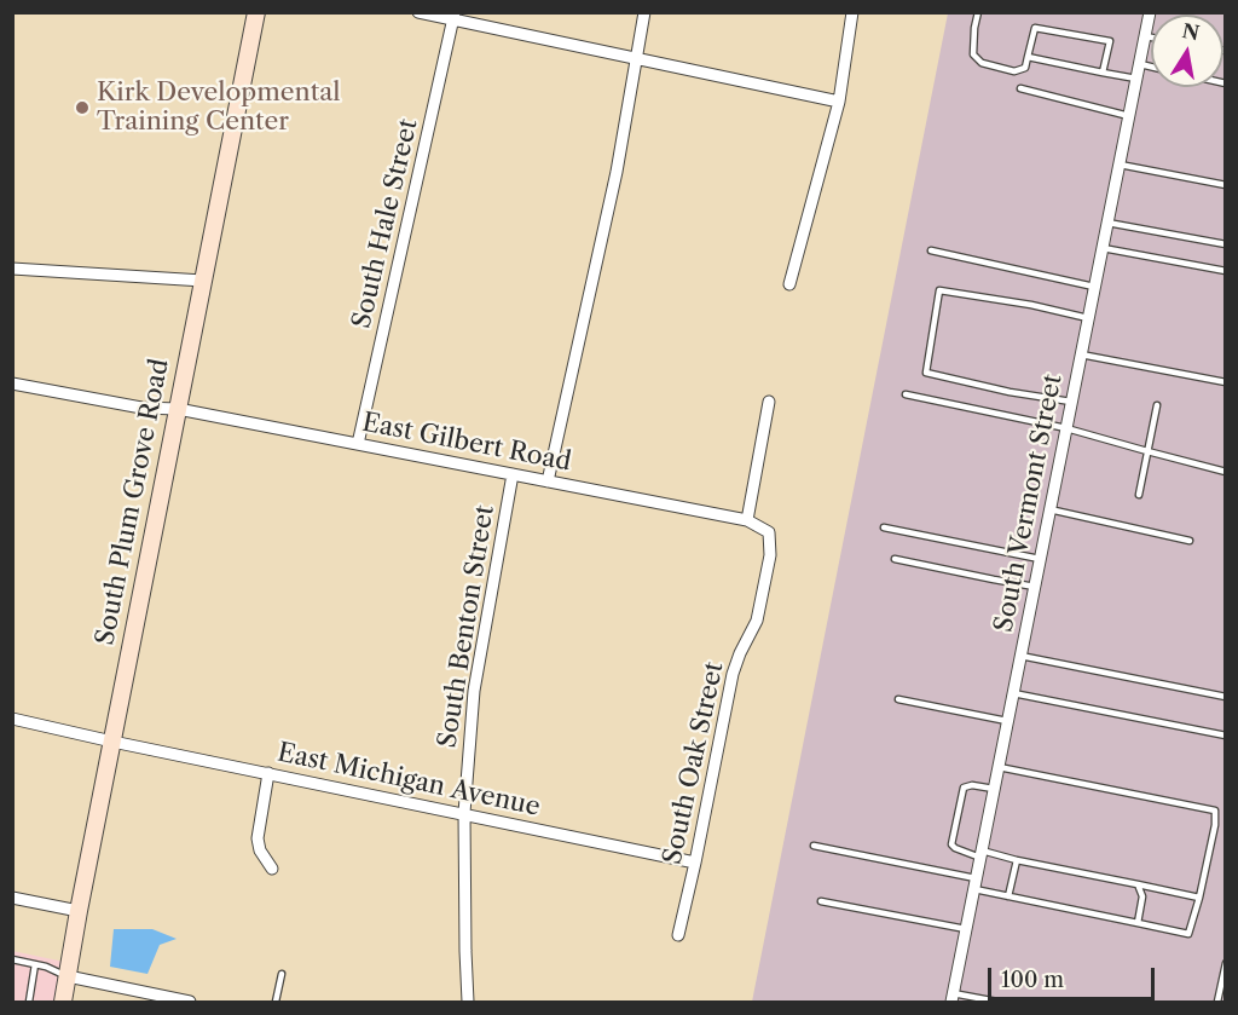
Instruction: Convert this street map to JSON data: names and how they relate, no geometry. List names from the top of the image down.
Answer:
{
  "streets": {
    "main road": ["South Plum Grove Road"],
    "street": [
      "South Hale Street",
      "East Gilbert Road",
      "South Vermont Street",
      "South Benton Street",
      "South Oak Street",
      "East Michigan Avenue"
    ]
  },
  "crossings": [
    ["South Hale Street", "East Gilbert Road"],
    ["East Gilbert Road", "South Plum Grove Road"],
    ["East Gilbert Road", "South Benton Street"],
    ["East Gilbert Road", "South Oak Street"],
    ["South Plum Grove Road", "East Michigan Avenue"],
    ["South Benton Street", "East Michigan Avenue"],
    ["South Oak Street", "East Michigan Avenue"]
  ],
  "places": ["Kirk Developmental Training Center"],
  "scale_bar": "100 m",
  "north": "top"
}
